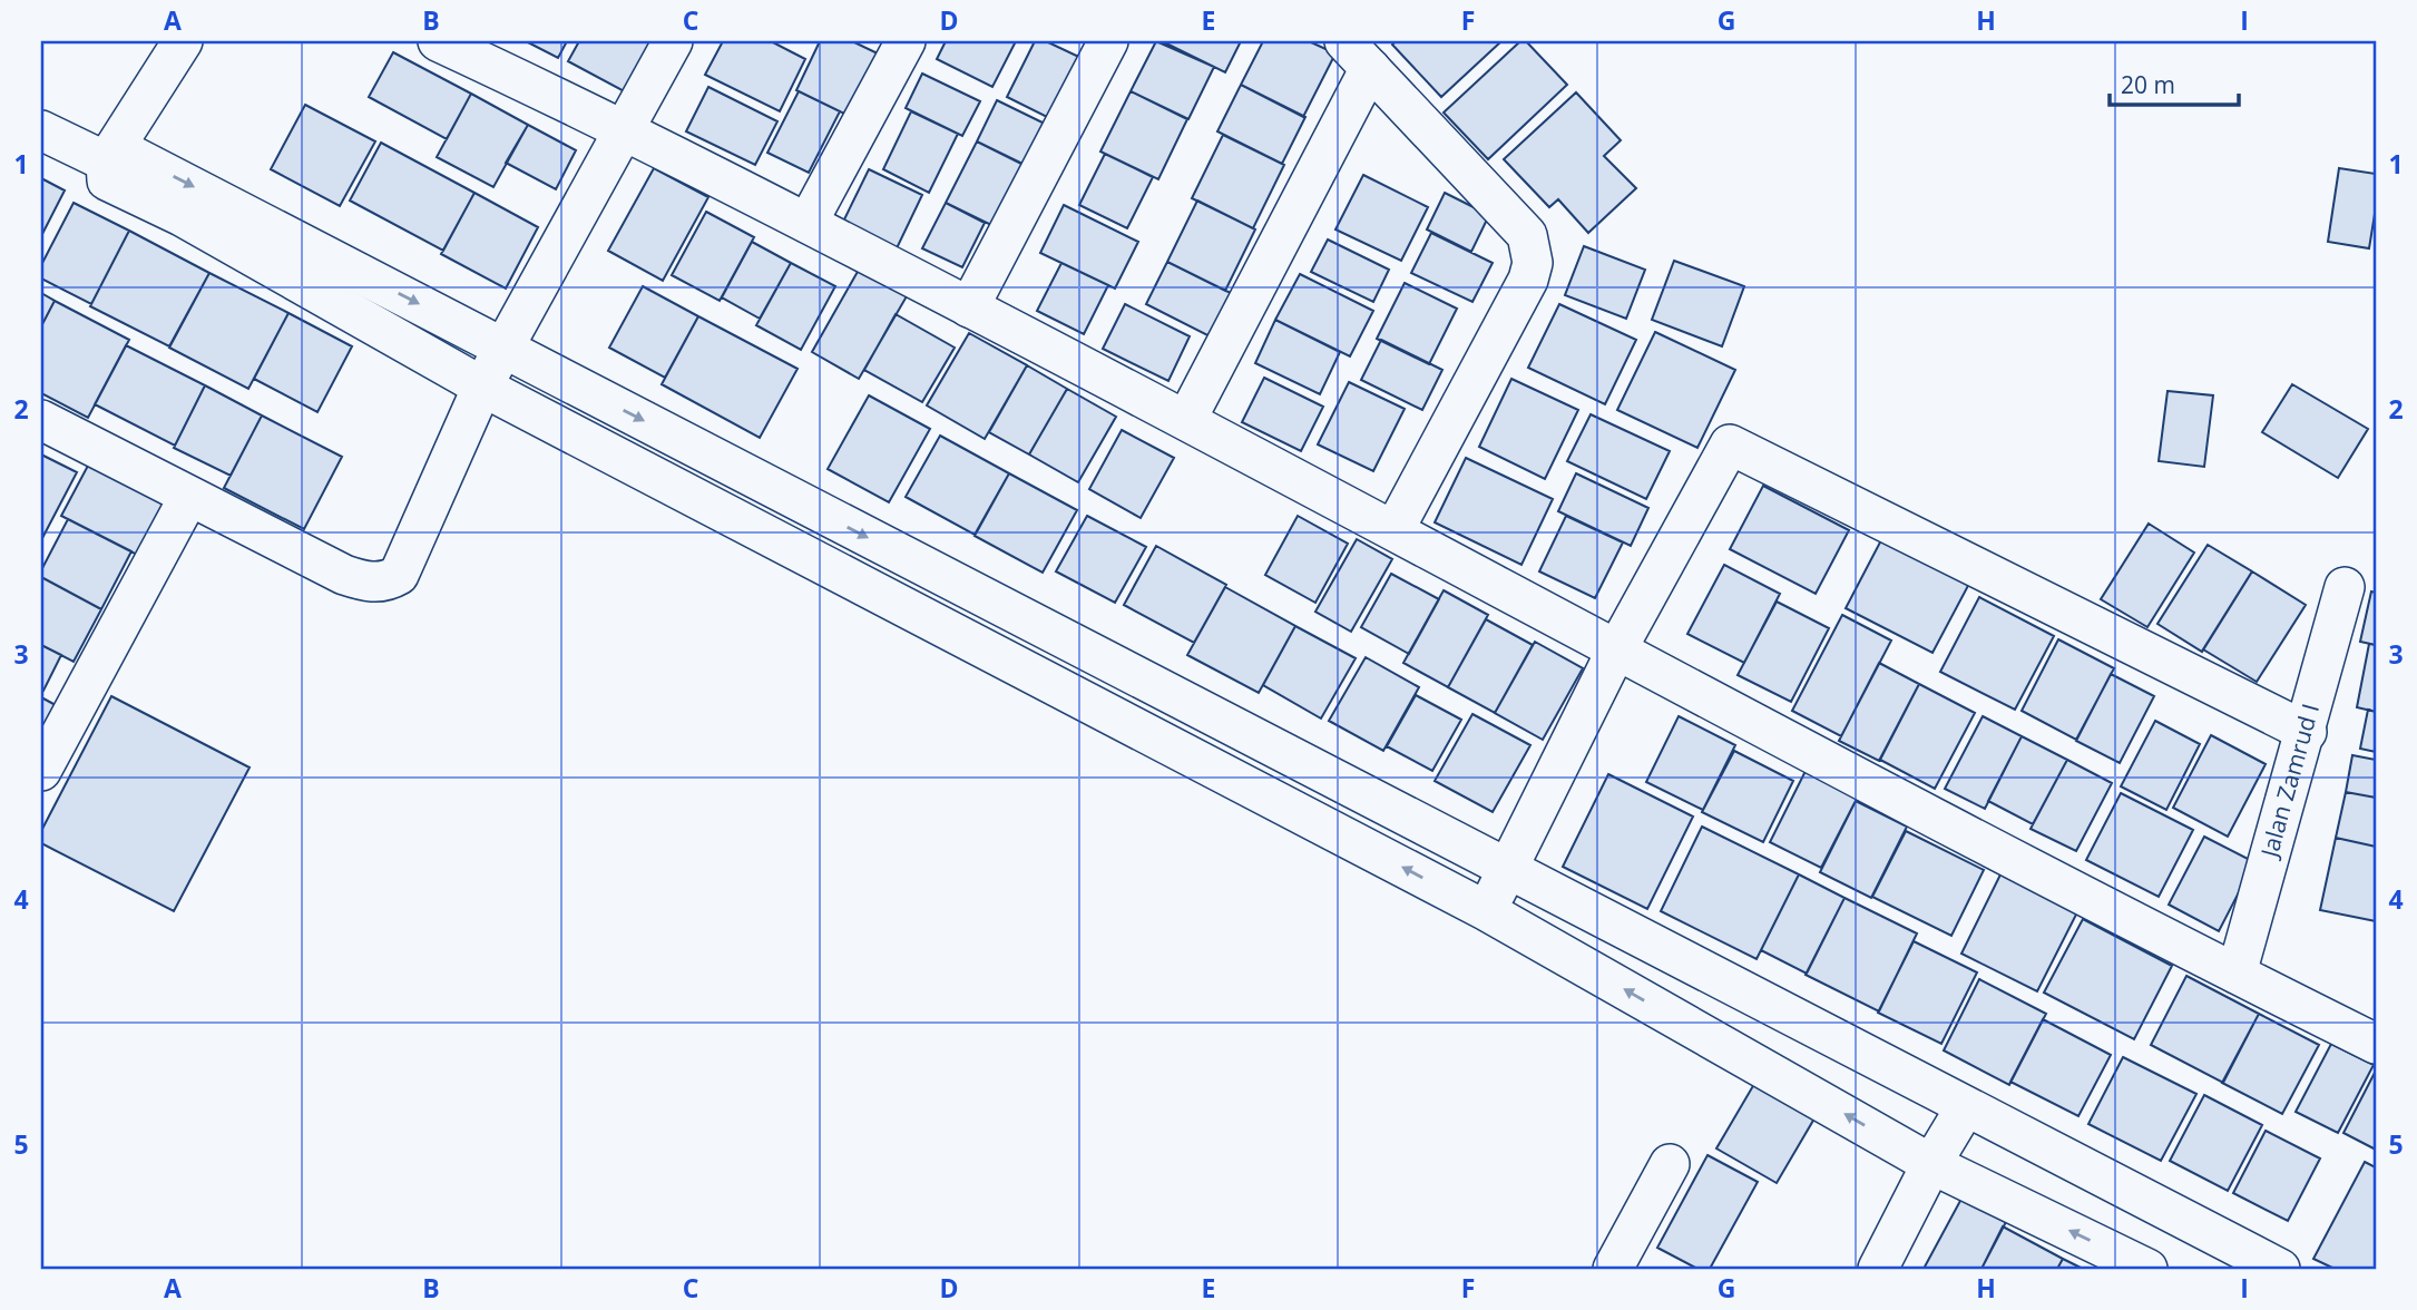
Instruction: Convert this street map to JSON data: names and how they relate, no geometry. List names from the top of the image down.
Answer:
{
  "streets": {
    "street": ["Jalan Zamrud I"]
  },
  "scale_bar": "20 m",
  "grid": {
    "columns": [
      "A",
      "B",
      "C",
      "D",
      "E",
      "F",
      "G",
      "H",
      "I"
    ],
    "rows": [
      "1",
      "2",
      "3",
      "4",
      "5"
    ]
  }
}
